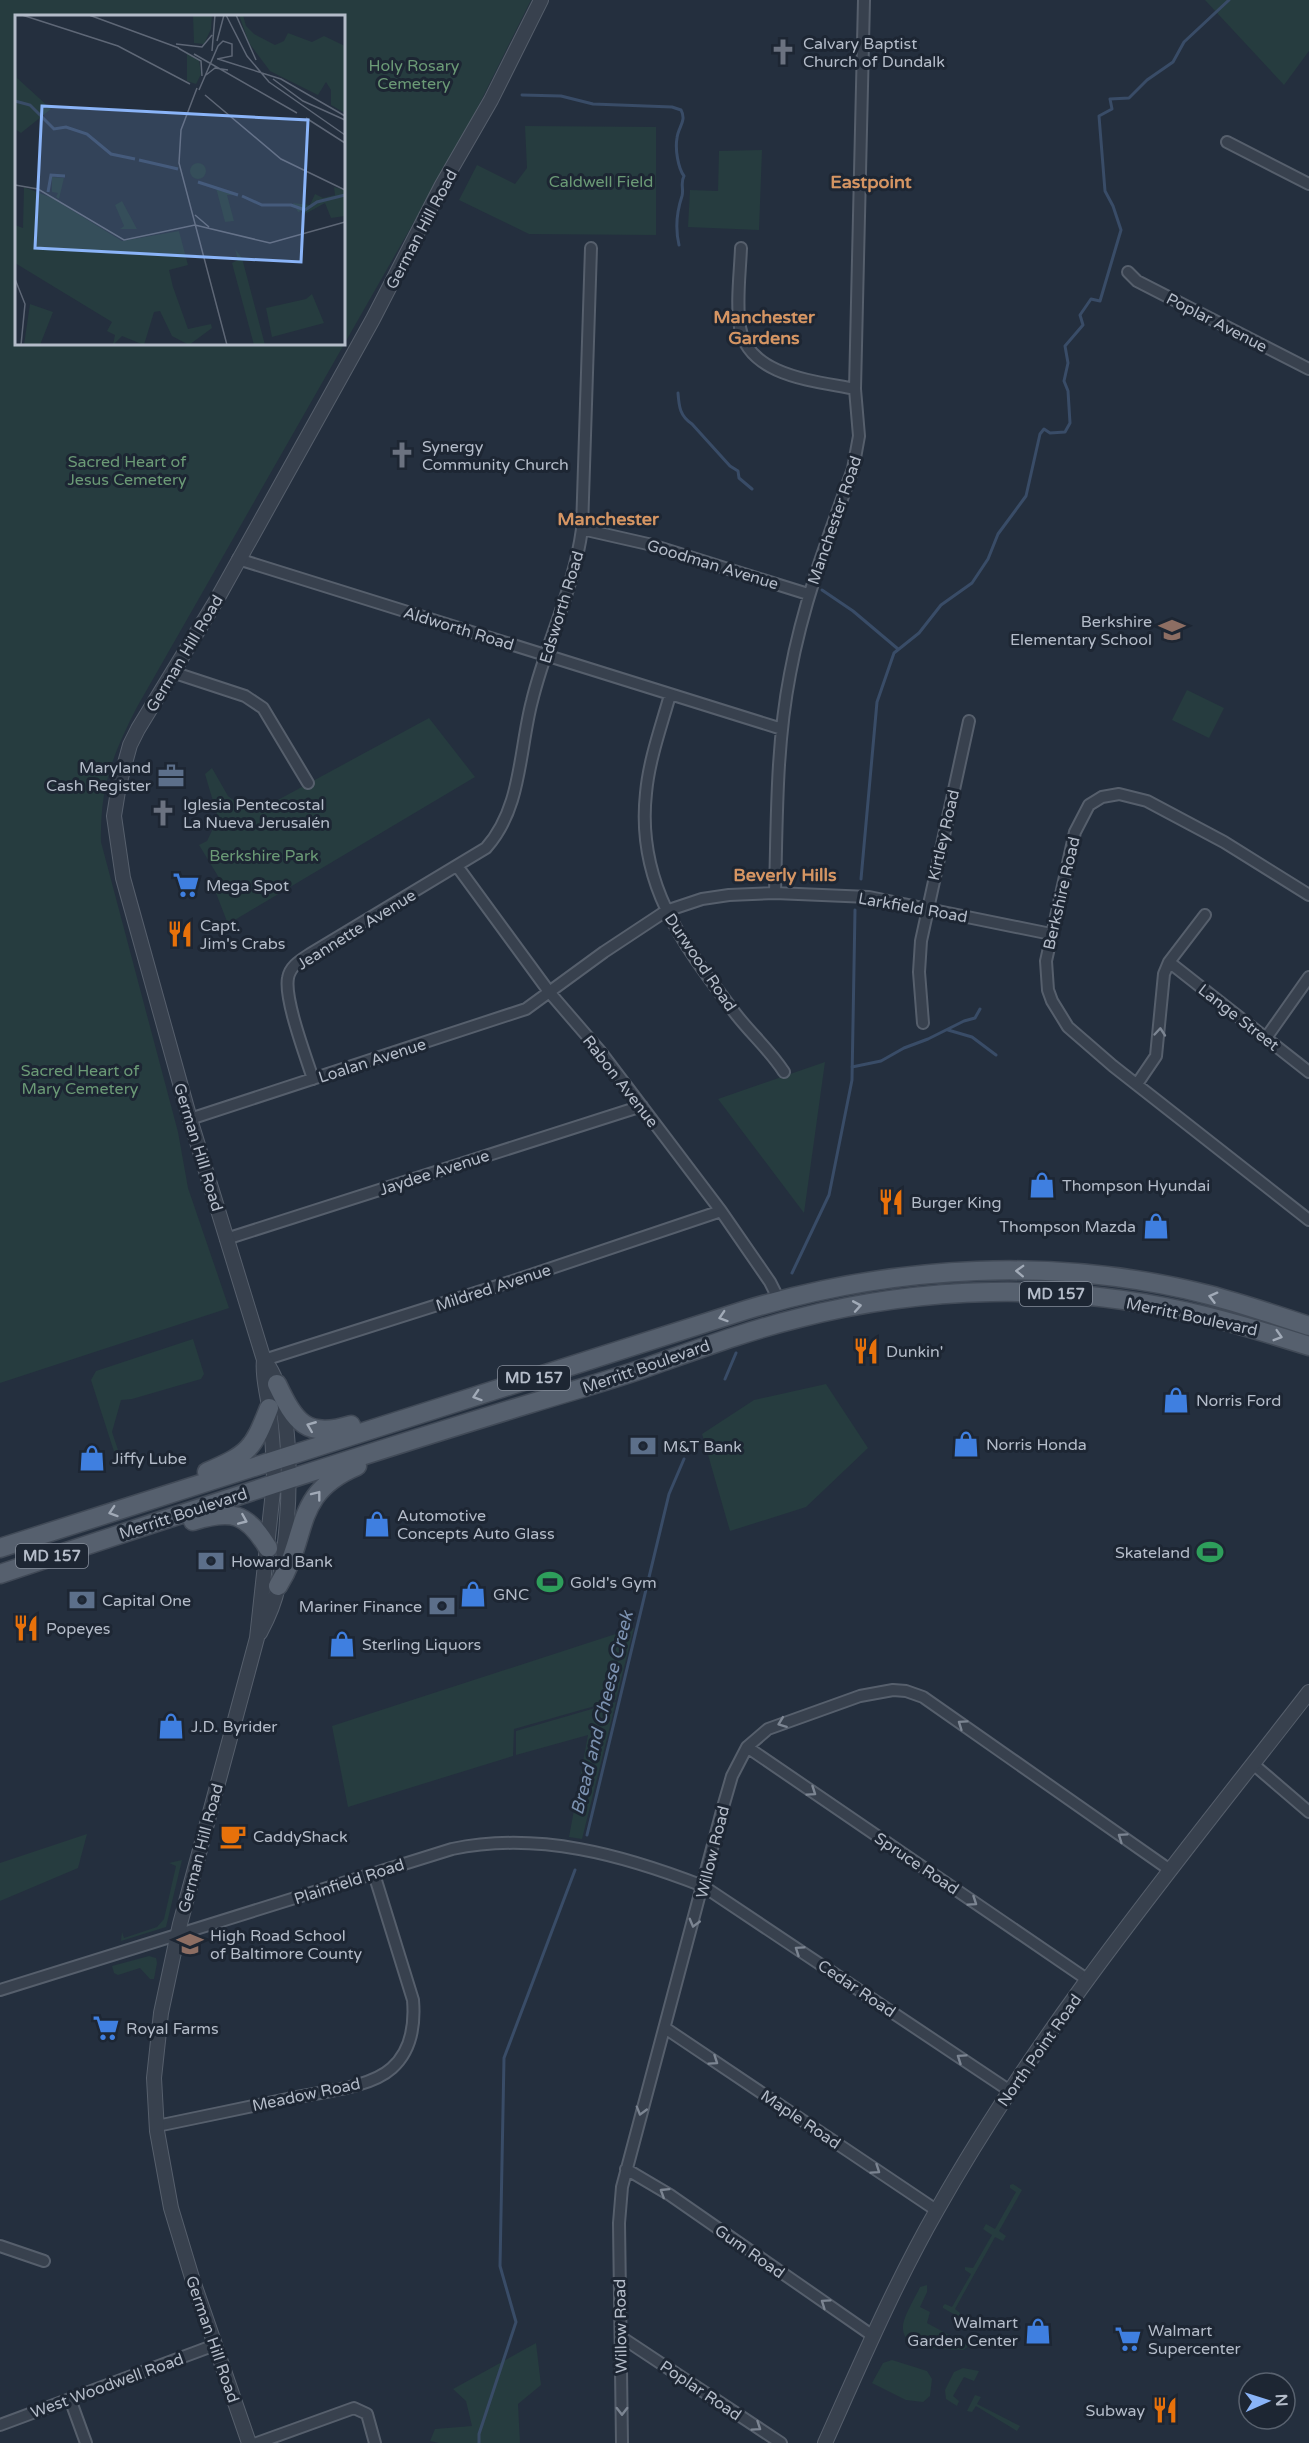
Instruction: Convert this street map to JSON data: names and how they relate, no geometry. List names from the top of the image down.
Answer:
{
  "streets": {
    "main road": ["MD 157", "Merritt Boulevard"],
    "street": [
      "German Hill Road",
      "Poplar Avenue",
      "Manchester Road",
      "Goodman Avenue",
      "Edsworth Road",
      "Aldworth Road",
      "Kirtley Road",
      "Berkshire Road",
      "Larkfield Road",
      "Jeannette Avenue",
      "Durwood Road",
      "Lange Street",
      "Loalan Avenue",
      "Rabon Avenue",
      "Jaydee Avenue",
      "Mildred Avenue",
      "Willow Road",
      "Spruce Road",
      "Plainfield Road",
      "Cedar Road",
      "North Point Road",
      "Meadow Road",
      "Maple Road",
      "Gum Road",
      "West Woodwell Road",
      "Poplar Road"
    ]
  },
  "crossings": [
    ["German Hill Road", "Aldworth Road"],
    ["German Hill Road", "Loalan Avenue"],
    ["German Hill Road", "Jaydee Avenue"],
    ["German Hill Road", "Mildred Avenue"],
    ["German Hill Road", "Merritt Boulevard"],
    ["German Hill Road", "Plainfield Road"],
    ["German Hill Road", "Meadow Road"],
    ["German Hill Road", "West Woodwell Road"],
    ["Manchester Road", "Goodman Avenue"],
    ["Manchester Road", "Aldworth Road"],
    ["Manchester Road", "Larkfield Road"],
    ["Goodman Avenue", "Edsworth Road"],
    ["Edsworth Road", "Aldworth Road"],
    ["Edsworth Road", "Jeannette Avenue"],
    ["Edsworth Road", "Rabon Avenue"],
    ["Aldworth Road", "Durwood Road"],
    ["Kirtley Road", "Larkfield Road"],
    ["Berkshire Road", "Larkfield Road"],
    ["Larkfield Road", "Durwood Road"],
    ["Larkfield Road", "Loalan Avenue"],
    ["Larkfield Road", "Rabon Avenue"],
    ["Jeannette Avenue", "Loalan Avenue"],
    ["Jeannette Avenue", "Rabon Avenue"],
    ["Loalan Avenue", "Rabon Avenue"],
    ["Rabon Avenue", "Jaydee Avenue"],
    ["Rabon Avenue", "Mildred Avenue"],
    ["Rabon Avenue", "Merritt Boulevard"],
    ["Willow Road", "Spruce Road"],
    ["Willow Road", "Plainfield Road"],
    ["Willow Road", "Cedar Road"],
    ["Willow Road", "North Point Road"],
    ["Willow Road", "Maple Road"],
    ["Willow Road", "Gum Road"],
    ["Willow Road", "Poplar Road"],
    ["Spruce Road", "North Point Road"],
    ["Plainfield Road", "Cedar Road"],
    ["Plainfield Road", "Meadow Road"],
    ["Cedar Road", "North Point Road"],
    ["North Point Road", "Maple Road"],
    ["North Point Road", "Gum Road"]
  ],
  "one_way": [
    "Spruce Road",
    "Cedar Road",
    "Maple Road",
    "Gum Road",
    "Poplar Road"
  ],
  "districts": [
    "Eastpoint",
    "Manchester Gardens",
    "Manchester",
    "Beverly Hills"
  ],
  "water": ["Bread and Cheese Creek"],
  "parks": [
    "Holy Rosary Cemetery",
    "Caldwell Field",
    "Sacred Heart of Jesus Cemetery",
    "Berkshire Park",
    "Sacred Heart of Mary Cemetery"
  ],
  "places": {
    "church": ["Calvary Baptist Church of Dundalk", "Synergy Community Church", "Iglesia Pentecostal La Nueva Jerusalén"],
    "school or university": ["Berkshire Elementary School", "High Road School of Baltimore County"],
    "office": ["Maryland Cash Register"],
    "supermarket": ["Mega Spot", "Royal Farms", "Walmart Supercenter"],
    "restaurant": [
      "Capt. Jim's Crabs",
      "Burger King",
      "Dunkin'",
      "Popeyes",
      "Subway"
    ],
    "shop": [
      "Thompson Hyundai",
      "Thompson Mazda",
      "Norris Ford",
      "Norris Honda",
      "Jiffy Lube",
      "Automotive Concepts Auto Glass",
      "GNC",
      "Sterling Liquors",
      "J.D. Byrider",
      "Walmart Garden Center"
    ],
    "bank": [
      "M&T Bank",
      "Howard Bank",
      "Capital One",
      "Mariner Finance"
    ],
    "sports": ["Skateland", "Gold's Gym"],
    "cafe": ["CaddyShack"]
  },
  "north": "right"
}
